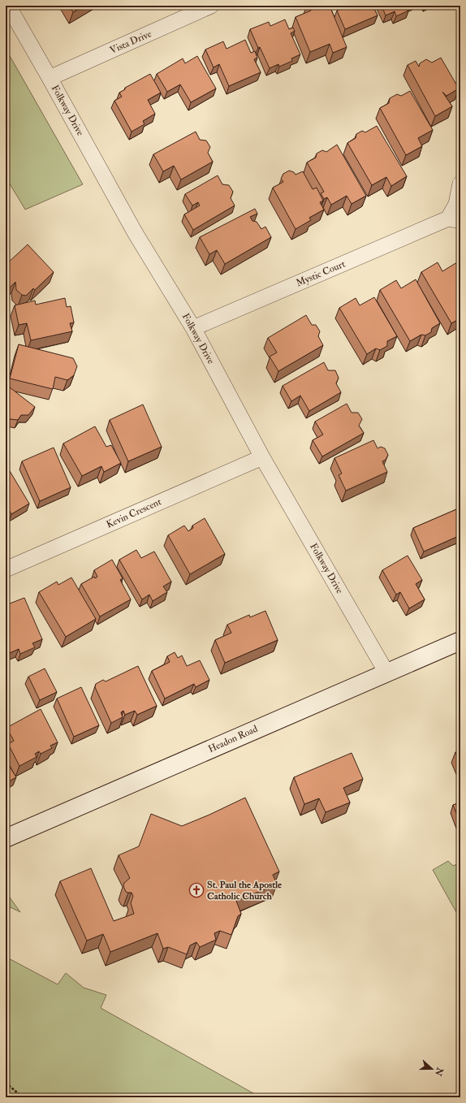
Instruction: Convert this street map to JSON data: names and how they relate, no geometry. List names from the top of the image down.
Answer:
{
  "streets": {
    "street": [
      "Vista Drive",
      "Folkway Drive",
      "Mystic Court",
      "Kevin Crescent",
      "Headon Road"
    ]
  },
  "crossings": [
    ["Vista Drive", "Folkway Drive"],
    ["Folkway Drive", "Mystic Court"],
    ["Folkway Drive", "Kevin Crescent"],
    ["Folkway Drive", "Headon Road"]
  ],
  "places": {
    "church": ["St. Paul the Apostle Catholic Church"]
  },
  "north": "right"
}
